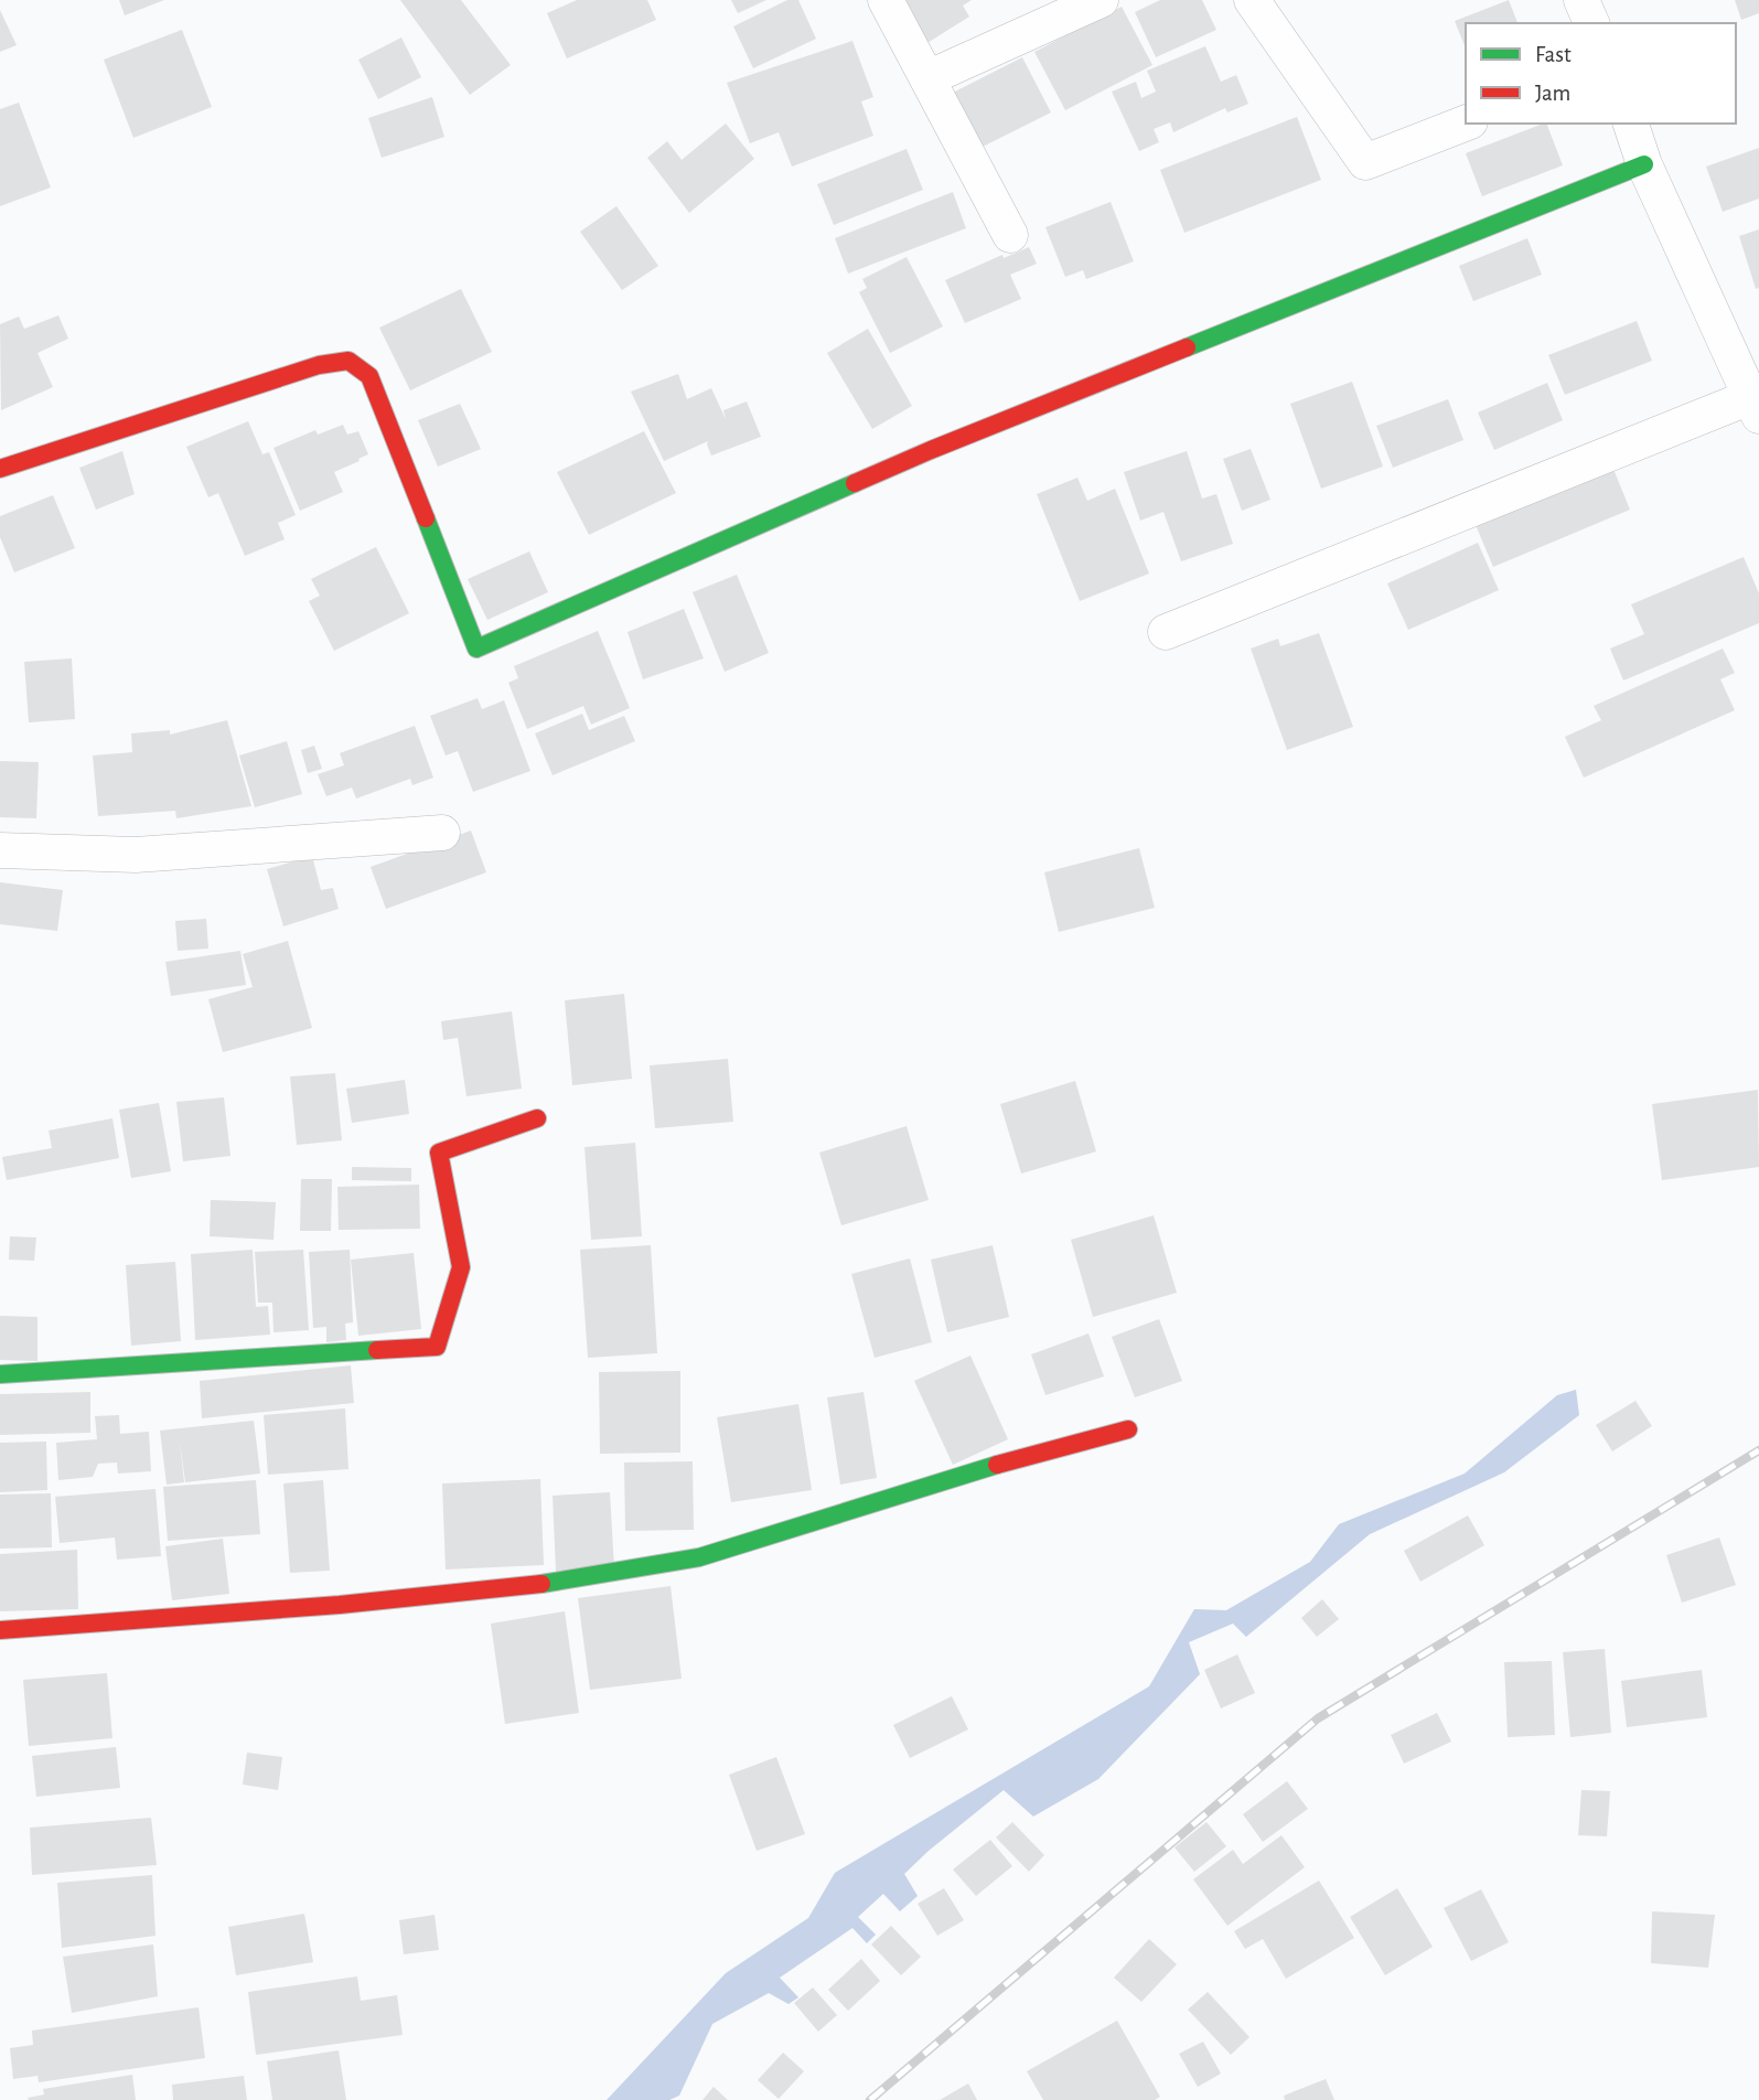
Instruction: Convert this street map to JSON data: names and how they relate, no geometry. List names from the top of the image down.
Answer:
{
  "legend": ["Fast", "Jam"]
}
